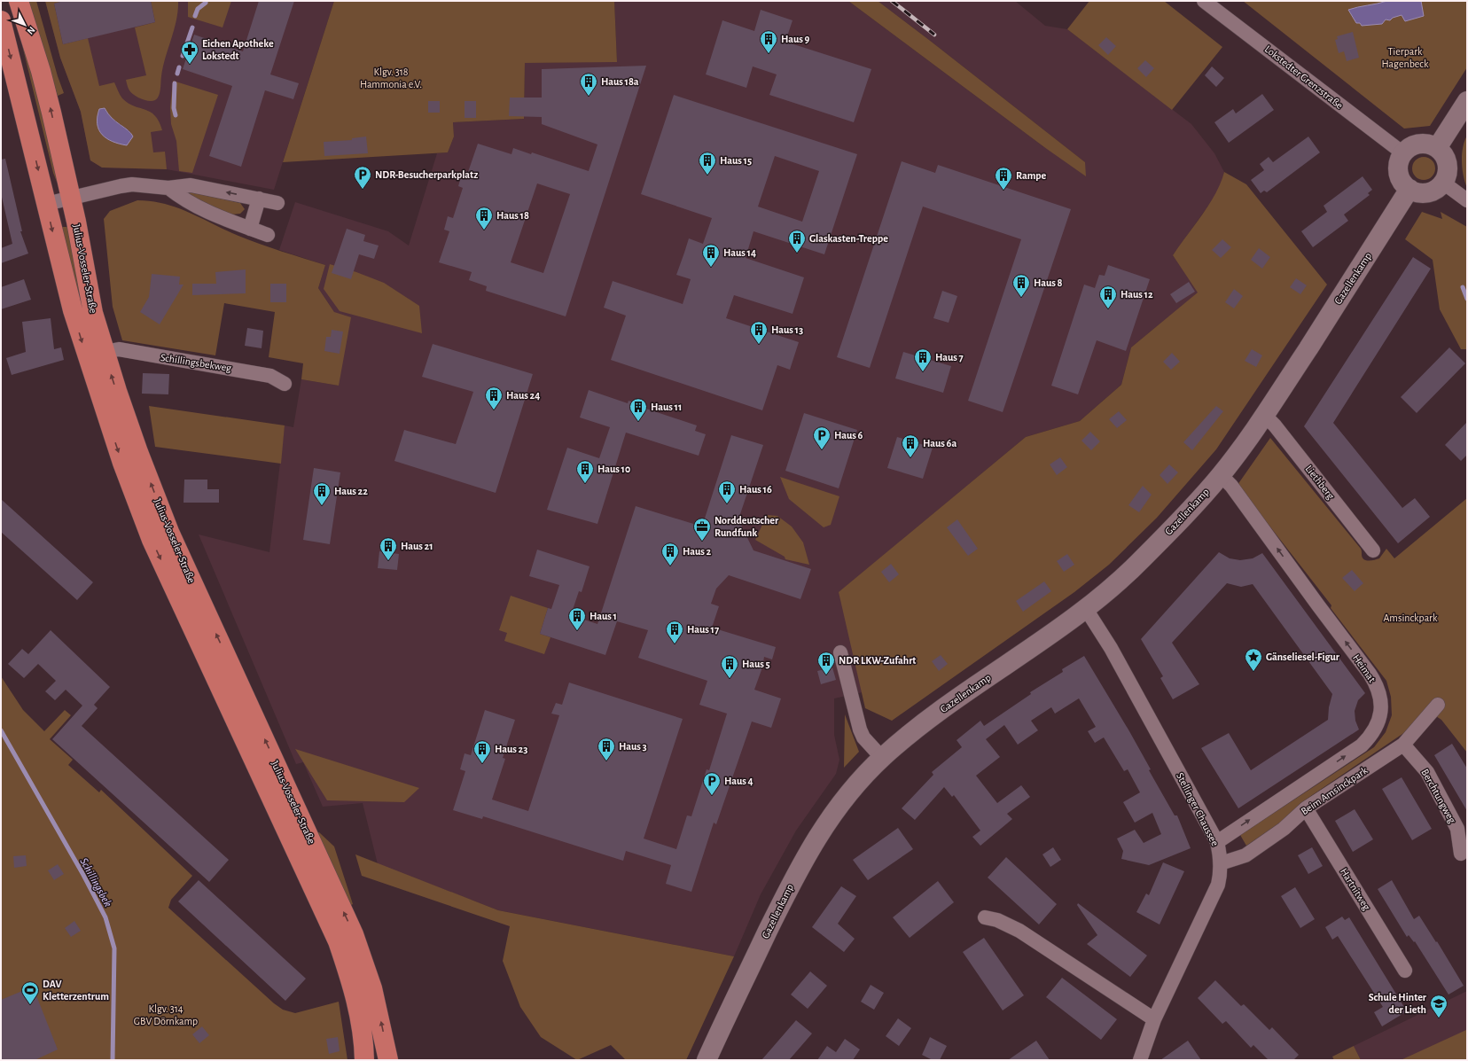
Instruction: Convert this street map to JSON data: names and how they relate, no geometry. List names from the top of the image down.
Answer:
{
  "streets": {
    "main road": ["Julius-Vosseler-Straße"],
    "street": [
      "Lokstedter Grenzstraße",
      "Gazellenkamp",
      "Schillingsbekweg",
      "Liethberg",
      "Heimat",
      "Beim Amsinckpark",
      "Berchtungweg",
      "Stellinger Chaussee",
      "Hartnitweg"
    ]
  },
  "crossings": [
    ["Lokstedter Grenzstraße", "Gazellenkamp"],
    ["Julius-Vosseler-Straße", "Schillingsbekweg"],
    ["Gazellenkamp", "Liethberg"],
    ["Gazellenkamp", "Heimat"],
    ["Gazellenkamp", "Stellinger Chaussee"],
    ["Heimat", "Stellinger Chaussee"],
    ["Beim Amsinckpark", "Berchtungweg"],
    ["Beim Amsinckpark", "Stellinger Chaussee"],
    ["Beim Amsinckpark", "Hartnitweg"]
  ],
  "water": ["Schillingsbek"],
  "parks": [
    "Tierpark Hagenbeck",
    "Klgv. 318 Hammonia e.V.",
    "Amsinckpark",
    "Klgv. 314 GBV Dörnkamp"
  ],
  "places": {
    "building": [
      "Haus 9",
      "Haus 18a",
      "Haus 15",
      "Rampe",
      "Haus 18",
      "Glaskasten-Treppe",
      "Haus 14",
      "Haus 8",
      "Haus 12",
      "Haus 13",
      "Haus 7",
      "Haus 24",
      "Haus 11",
      "Haus 6a",
      "Haus 10",
      "Haus 16",
      "Haus 22",
      "Haus 21",
      "Haus 2",
      "Haus 1",
      "Haus 17",
      "NDR LKW-Zufahrt",
      "Haus 5",
      "Haus 3",
      "Haus 23"
    ],
    "pharmacy": ["Eichen Apotheke Lokstedt"],
    "parking": ["NDR-Besucherparkplatz", "Haus 6", "Haus 4"],
    "office": ["Norddeutscher Rundfunk"],
    "place": ["Gänseliesel-Figur"],
    "sports": ["DAV Kletterzentrum"],
    "school or university": ["Schule Hinter der Lieth"]
  },
  "north": "bottom right"
}
